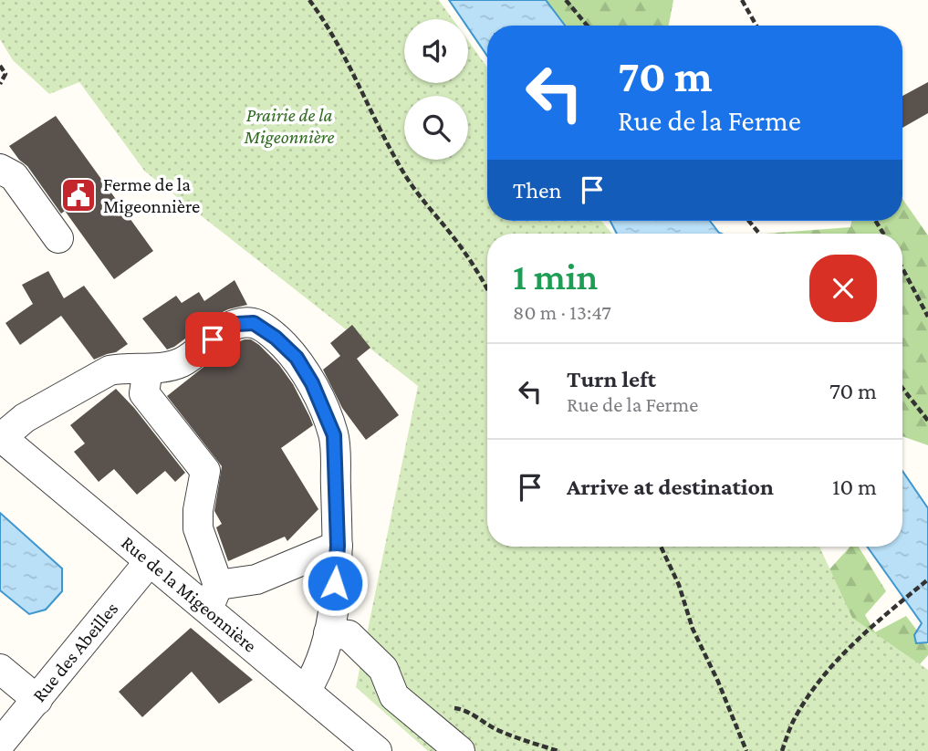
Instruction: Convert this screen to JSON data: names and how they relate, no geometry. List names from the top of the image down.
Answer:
{
  "streets": {
    "street": ["Rue de la Migeonnière", "Rue des Abeilles"]
  },
  "crossings": [
    ["Rue de la Migeonnière", "Rue des Abeilles"]
  ],
  "parks": ["Prairie de la Migeonnière"],
  "places": {
    "public building": ["Ferme de la Migeonnière"]
  },
  "page": {
    "turn": ["70 m", "Rue de la Ferme"],
    "then": "Then",
    "heading": ["1 min", "80 m · 13:47"],
    "list": [
      {
        "name": "Turn left",
        "note": "Rue de la Ferme",
        "value": "70 m"
      },
      {
        "name": "Arrive at destination",
        "value": "10 m"
      }
    ]
  }
}
